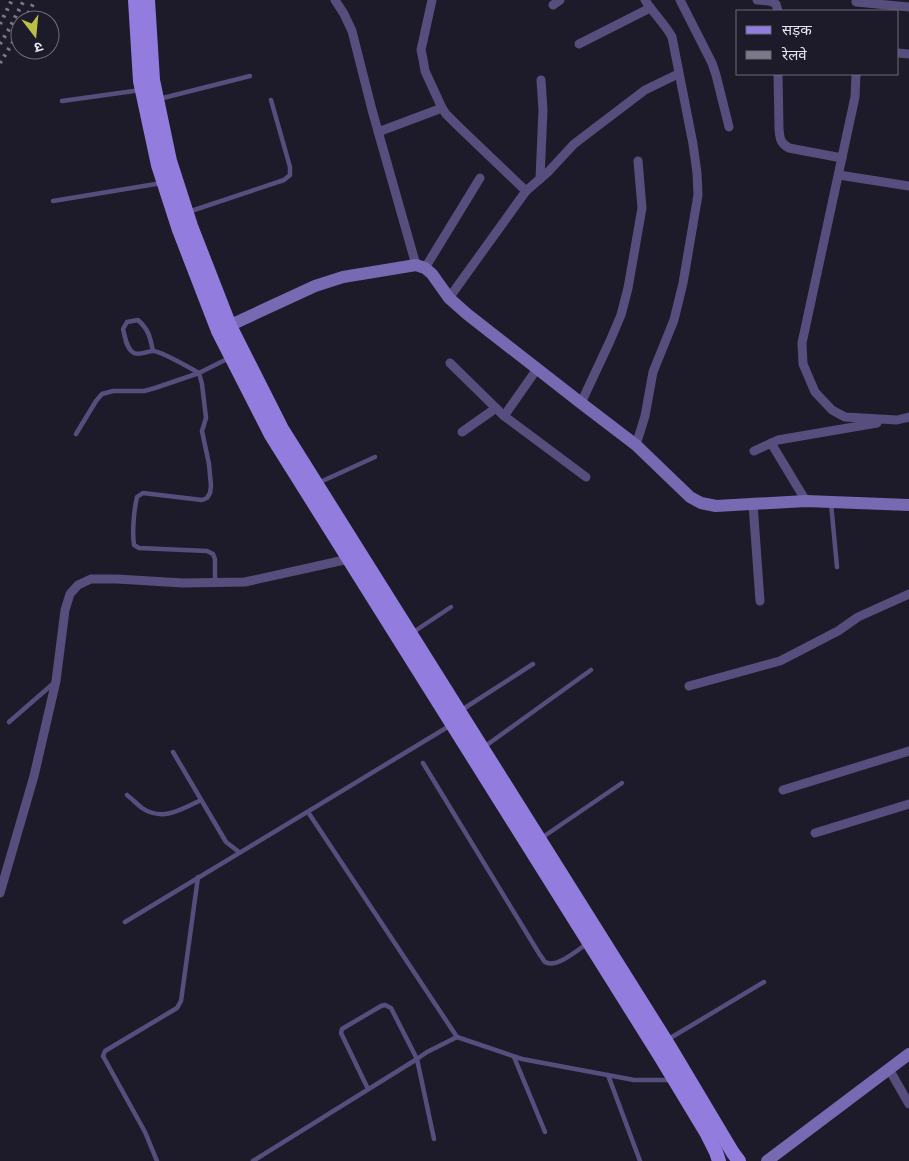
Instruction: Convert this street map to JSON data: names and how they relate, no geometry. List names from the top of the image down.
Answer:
{
  "legend": ["सड़क", "रेलवे"],
  "north": "bottom"
}
